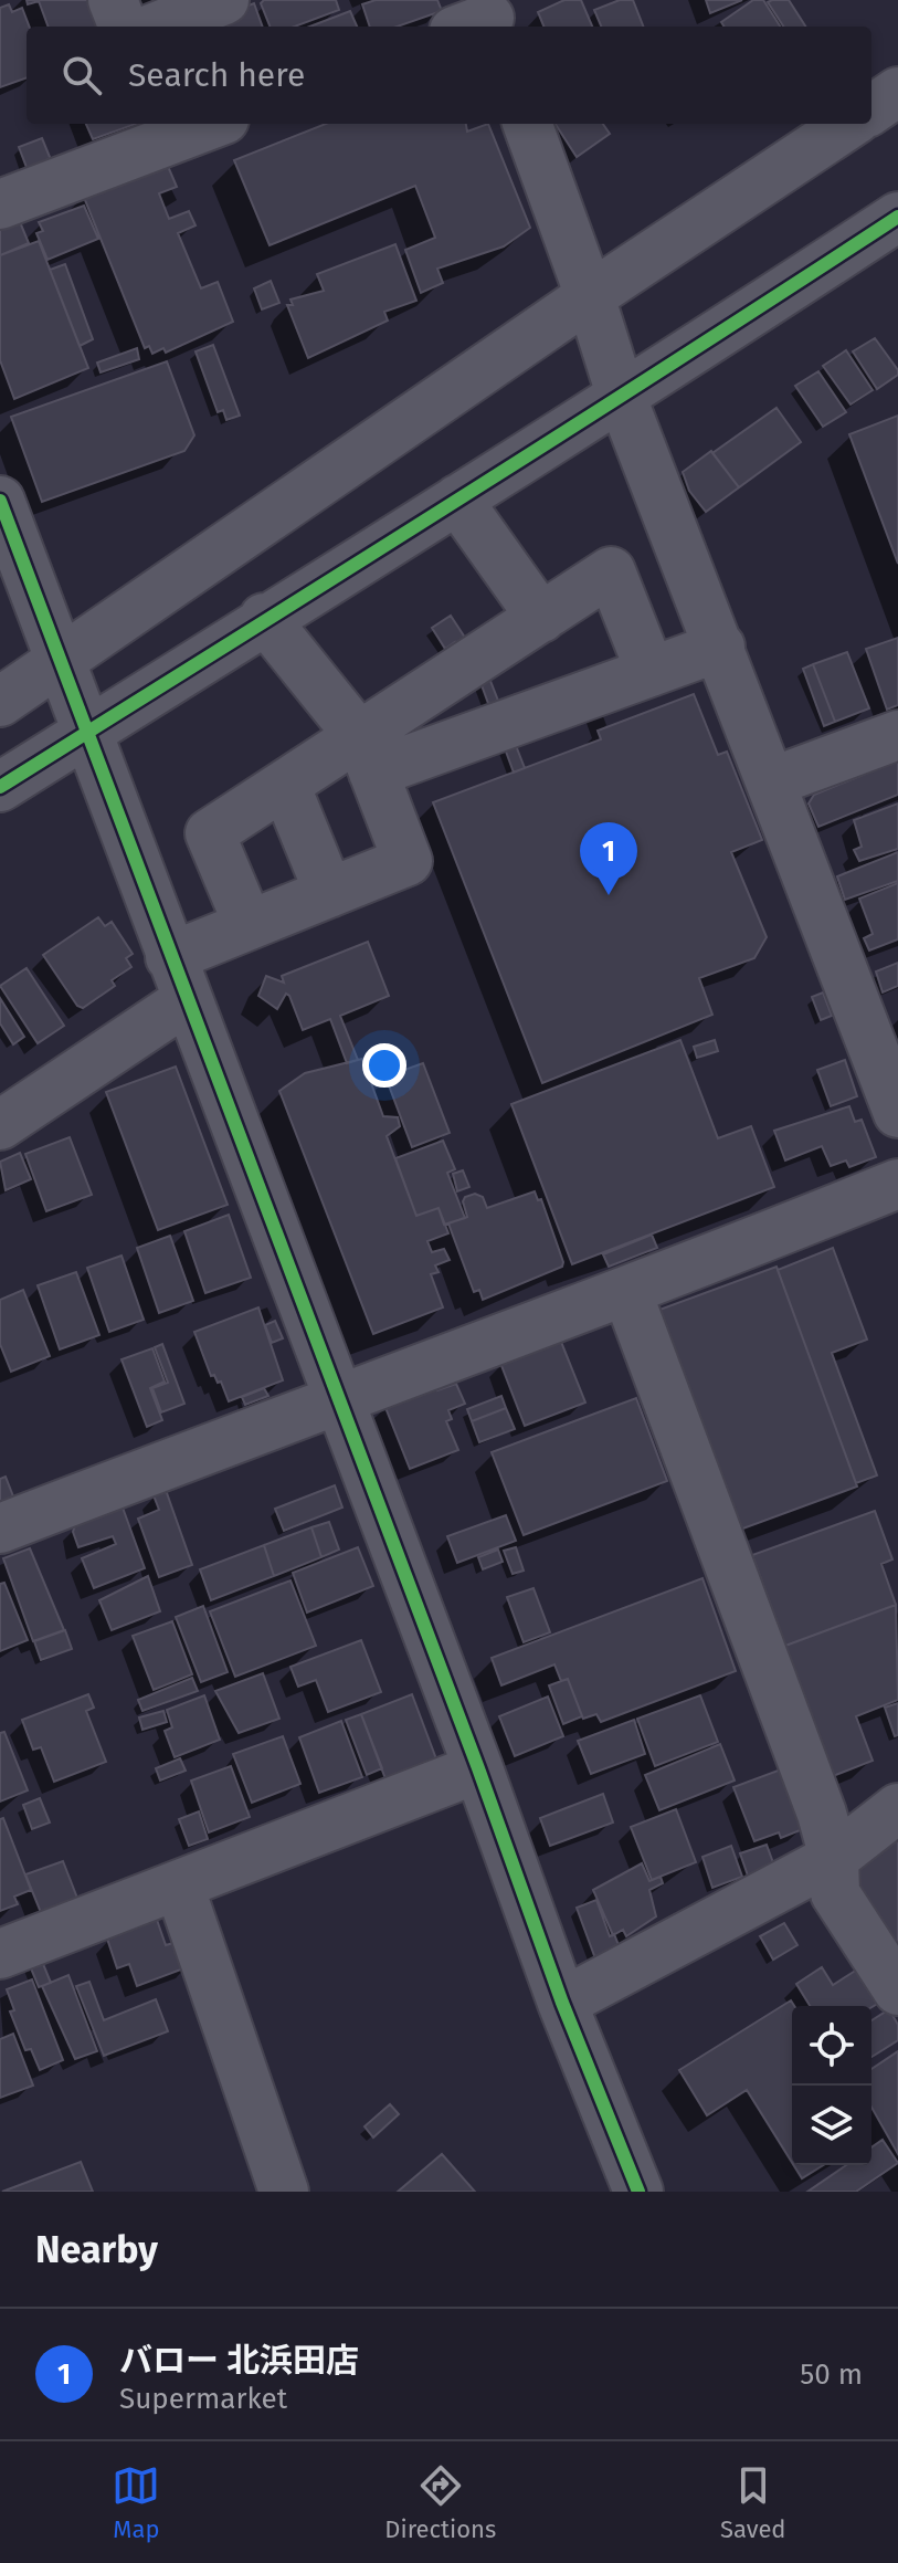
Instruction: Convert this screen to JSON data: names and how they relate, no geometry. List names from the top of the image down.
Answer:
{
  "page": {
    "search": "Search here",
    "pins": "1",
    "heading": "Nearby",
    "list": [
      {
        "mark": "1",
        "name": "バロー 北浜田店",
        "note": "Supermarket",
        "value": "50 m"
      }
    ],
    "nav": ["Map", "Directions", "Saved"]
  }
}
